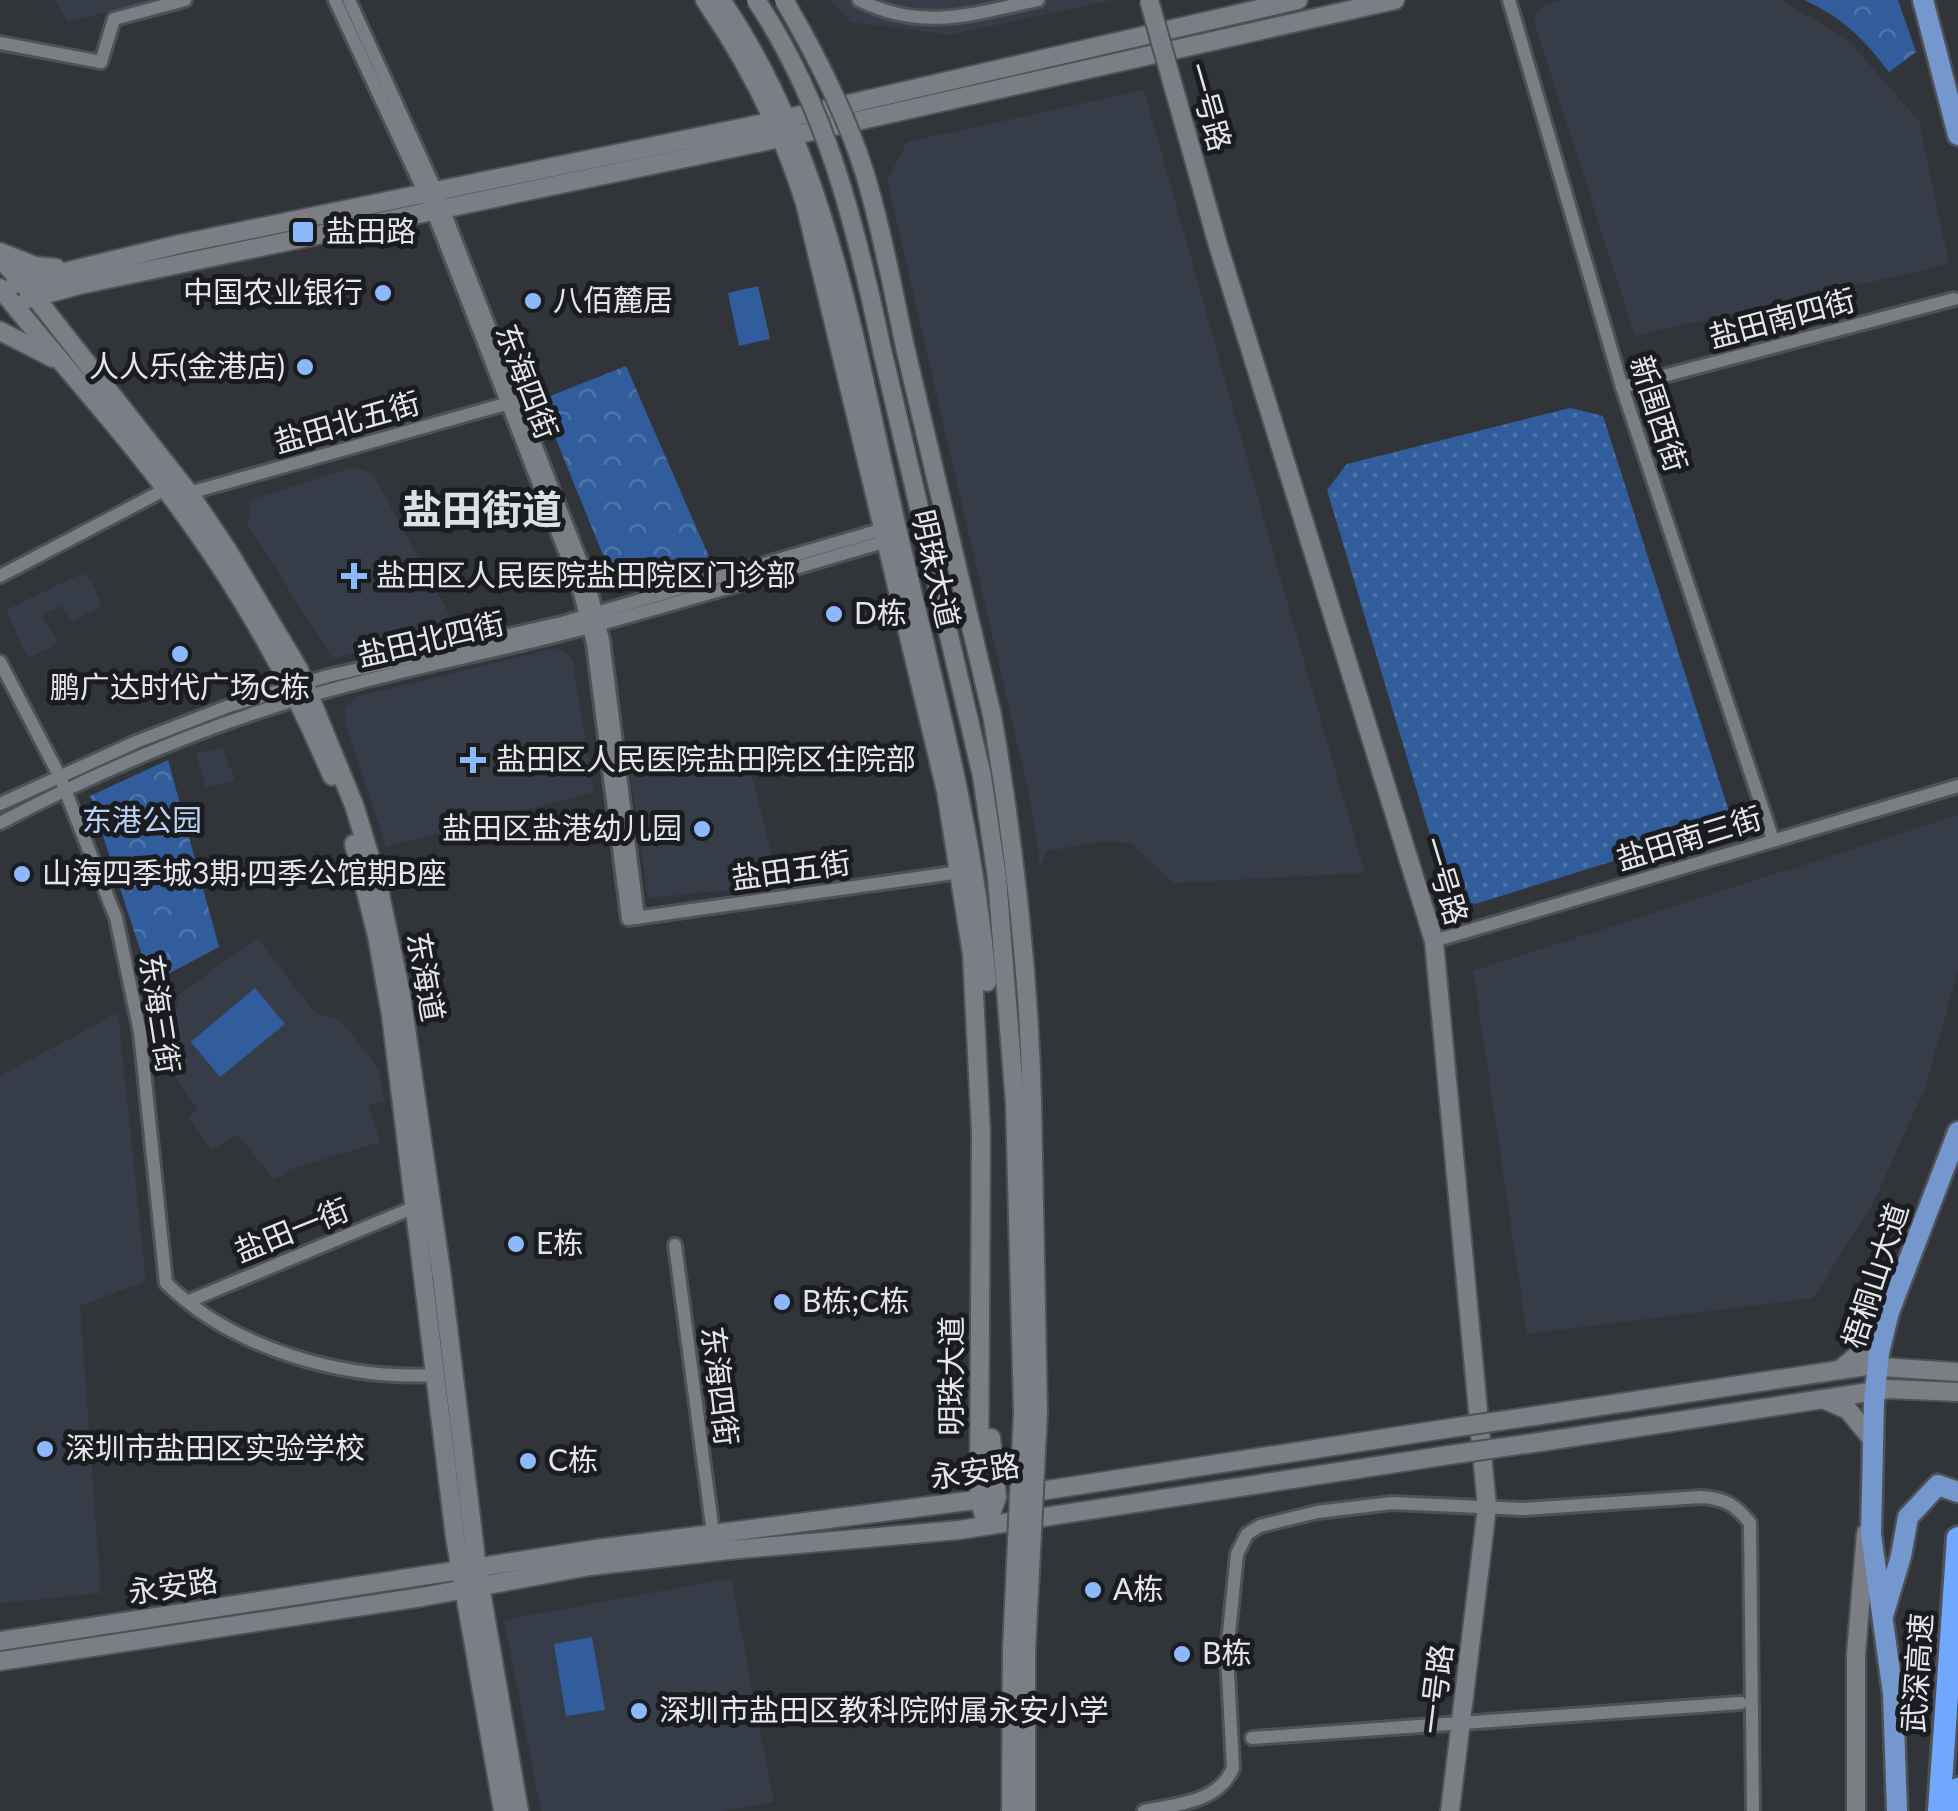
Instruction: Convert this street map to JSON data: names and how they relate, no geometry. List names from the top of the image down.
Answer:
{
  "streets": {
    "highway": ["武深高速"],
    "main road": ["梧桐山大道"],
    "street": [
      "一号路",
      "盐田南四街",
      "东海四街",
      "新围西街",
      "盐田北五街",
      "明珠大道",
      "盐田北四街",
      "盐田南三街",
      "盐田五街",
      "东海道",
      "东海三街",
      "盐田一街",
      "永安路"
    ]
  },
  "crossings": [
    ["一号路", "盐田南三街"],
    ["盐田南四街", "新围西街"],
    ["东海四街", "盐田北五街"],
    ["东海四街", "盐田北四街"],
    ["东海四街", "盐田五街"],
    ["东海四街", "永安路"],
    ["新围西街", "盐田南三街"],
    ["盐田北五街", "东海道"],
    ["明珠大道", "盐田北四街"],
    ["明珠大道", "盐田五街"],
    ["明珠大道", "永安路"],
    ["盐田北四街", "东海道"],
    ["盐田北四街", "东海三街"],
    ["东海道", "盐田一街"],
    ["东海道", "永安路"],
    ["东海三街", "盐田一街"],
    ["梧桐山大道", "永安路"]
  ],
  "districts": ["盐田街道"],
  "parks": ["东港公园"],
  "places": {
    "transit": ["盐田路"],
    "other": [
      "中国农业银行",
      "八佰麓居",
      "人人乐(金港店)",
      "D栋",
      "鹏广达时代广场C栋",
      "盐田区盐港幼儿园",
      "山海四季城3期·四季公馆期B座",
      "E栋",
      "B栋;C栋",
      "深圳市盐田区实验学校",
      "C栋",
      "A栋",
      "B栋",
      "深圳市盐田区教科院附属永安小学"
    ],
    "health": ["盐田区人民医院盐田院区门诊部", "盐田区人民医院盐田院区住院部"]
  }
}
